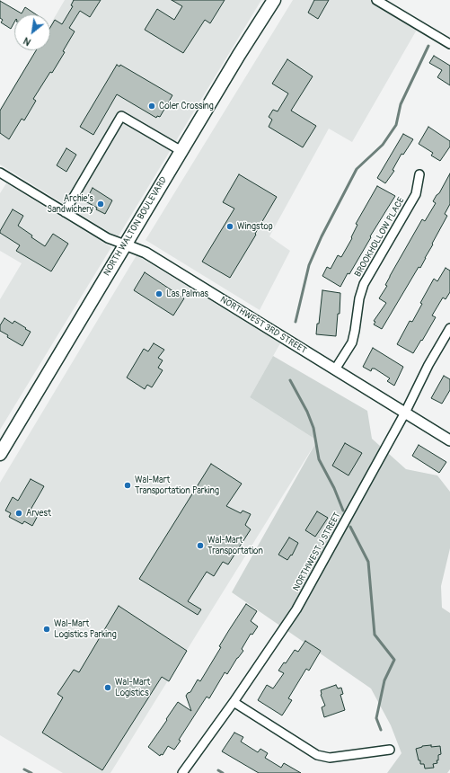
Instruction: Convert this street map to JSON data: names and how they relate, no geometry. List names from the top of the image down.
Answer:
{
  "streets": {
    "main road": ["NORTH WALTON BOULEVARD"],
    "street": ["BROOKHOLLOW PLACE", "NORTHWEST 3RD STREET", "NORTHWEST J STREET"]
  },
  "crossings": [
    ["NORTH WALTON BOULEVARD", "NORTHWEST 3RD STREET"],
    ["BROOKHOLLOW PLACE", "NORTHWEST 3RD STREET"],
    ["NORTHWEST 3RD STREET", "NORTHWEST J STREET"]
  ],
  "places": [
    "Coler Crossing",
    "Archie’s Sandwichery",
    "Wingstop",
    "Las Palmas",
    "Wal-Mart Transportation Parking",
    "Arvest",
    "Wal-Mart Transportation",
    "Wal-Mart Logistics Parking",
    "Wal-Mart Logistics"
  ],
  "north": "bottom left"
}
